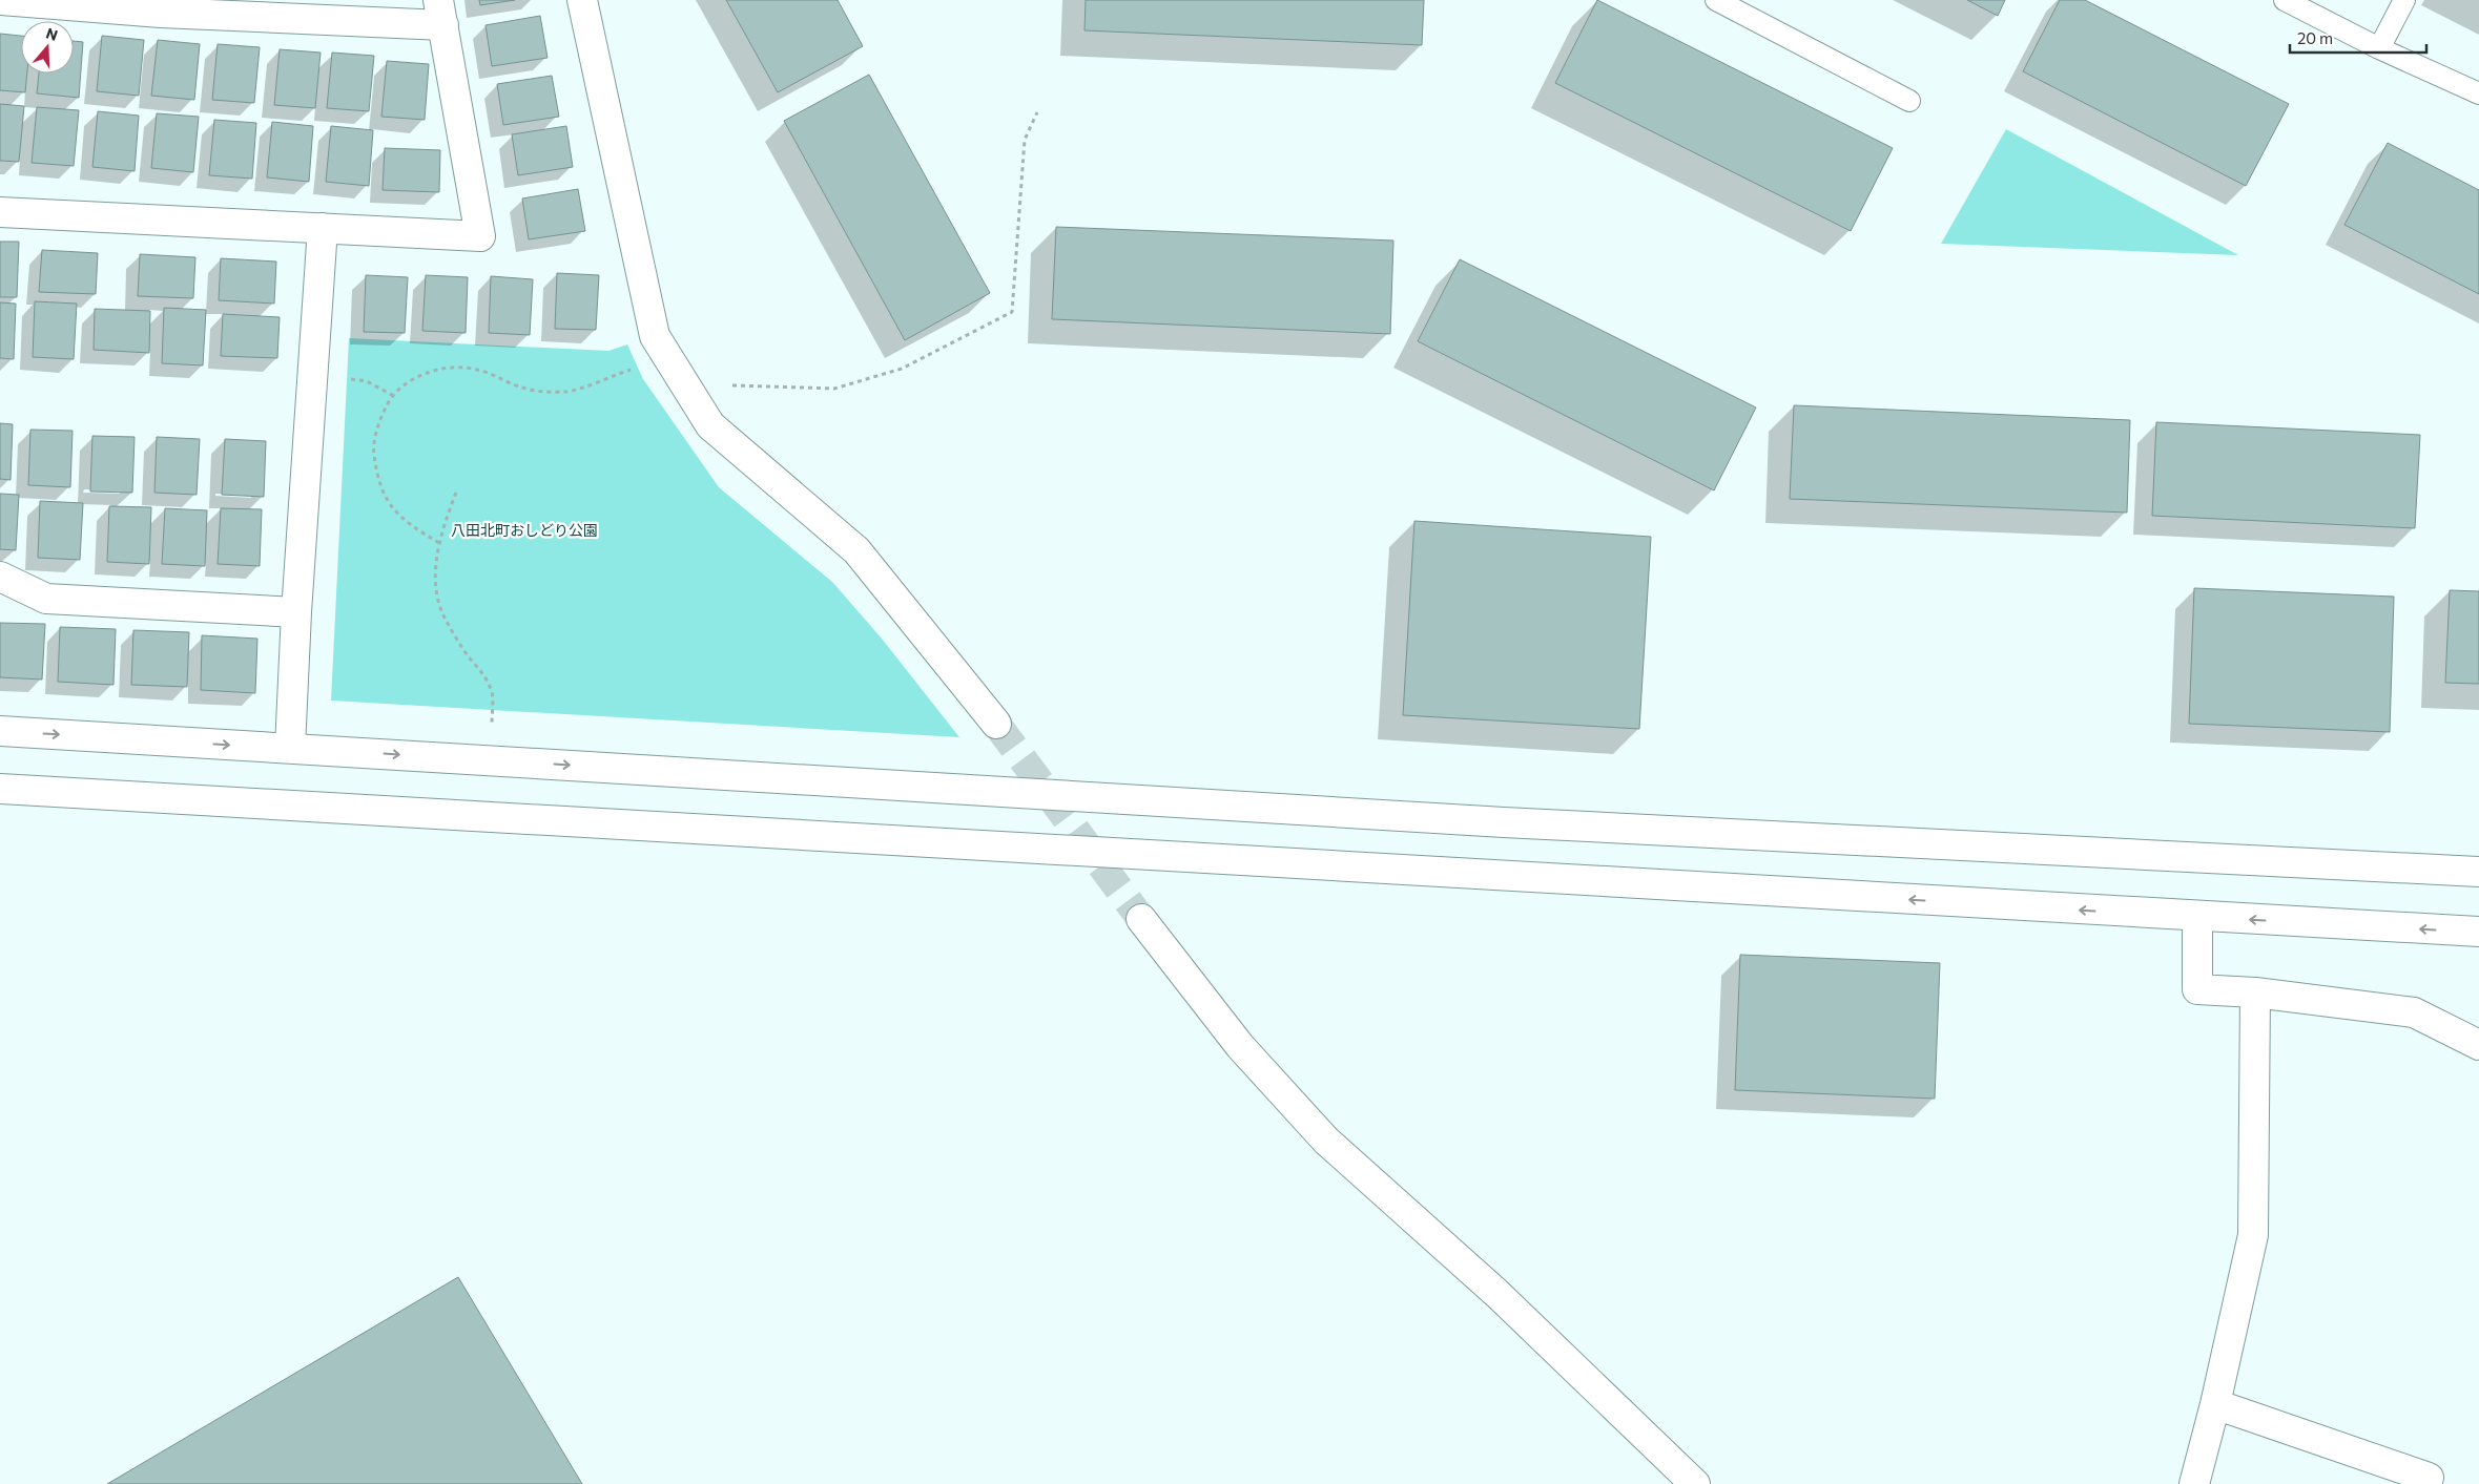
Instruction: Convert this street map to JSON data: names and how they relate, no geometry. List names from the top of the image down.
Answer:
{
  "parks": ["八田北町おしどり公園"],
  "scale_bar": "20 m",
  "north": "top"
}
